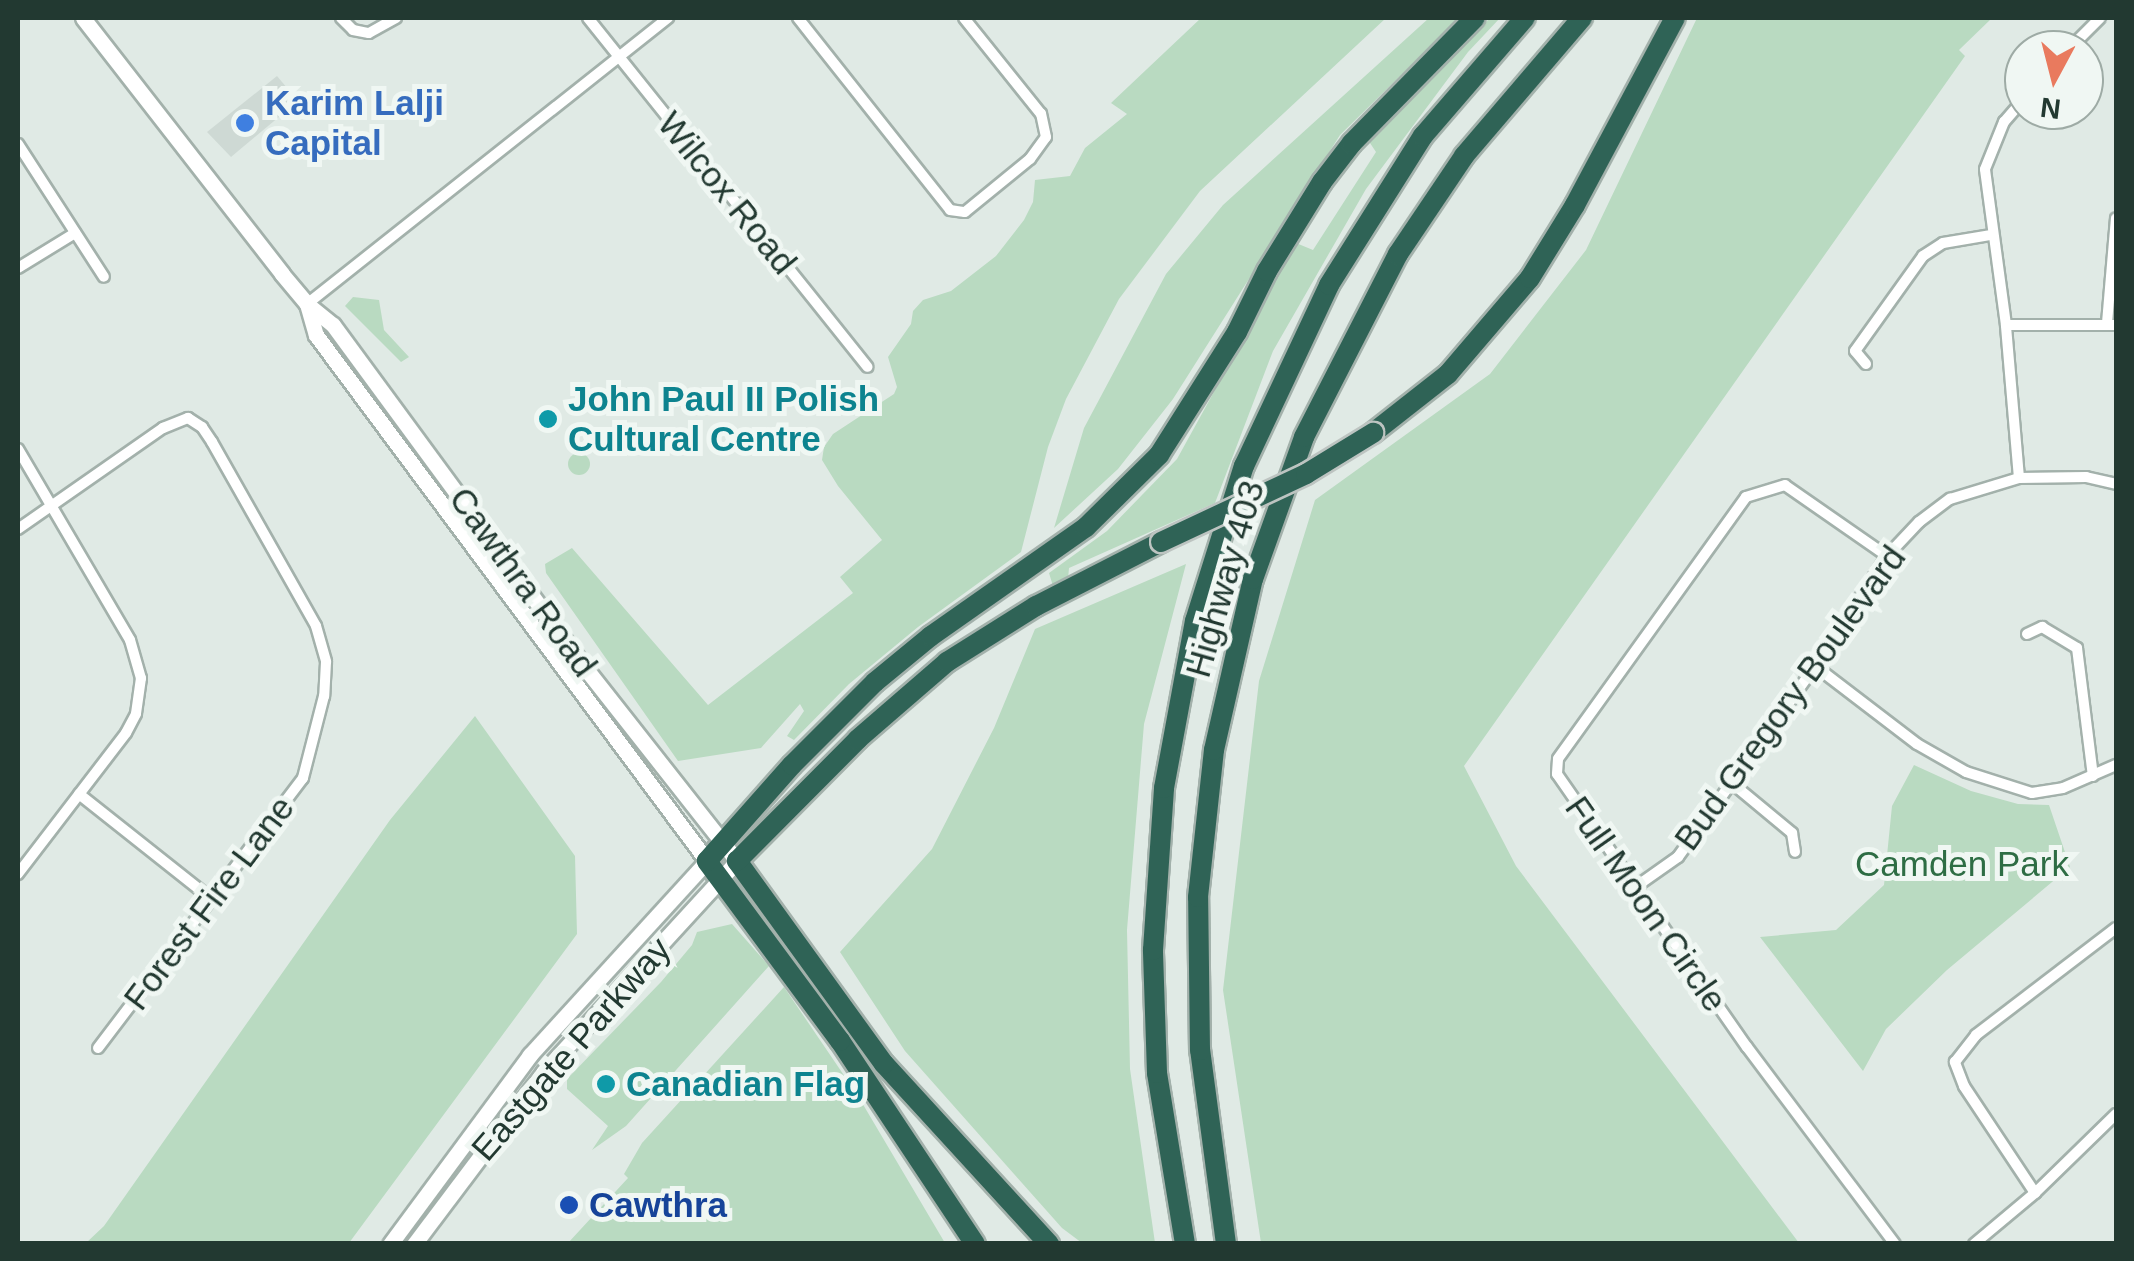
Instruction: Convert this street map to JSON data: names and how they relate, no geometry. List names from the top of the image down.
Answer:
{
  "streets": {
    "highway": ["Highway 403"],
    "main road": ["Cawthra Road", "Eastgate Parkway"],
    "street": [
      "Wilcox Road",
      "Bud Gregory Boulevard",
      "Forest Fire Lane",
      "Full Moon Circle"
    ]
  },
  "crossings": [
    ["Cawthra Road", "Eastgate Parkway"],
    ["Bud Gregory Boulevard", "Full Moon Circle"]
  ],
  "parks": ["Camden Park"],
  "places": [
    "Karim Lalji Capital",
    "John Paul II Polish Cultural Centre",
    "Canadian Flag",
    "Cawthra"
  ],
  "north": "bottom"
}
